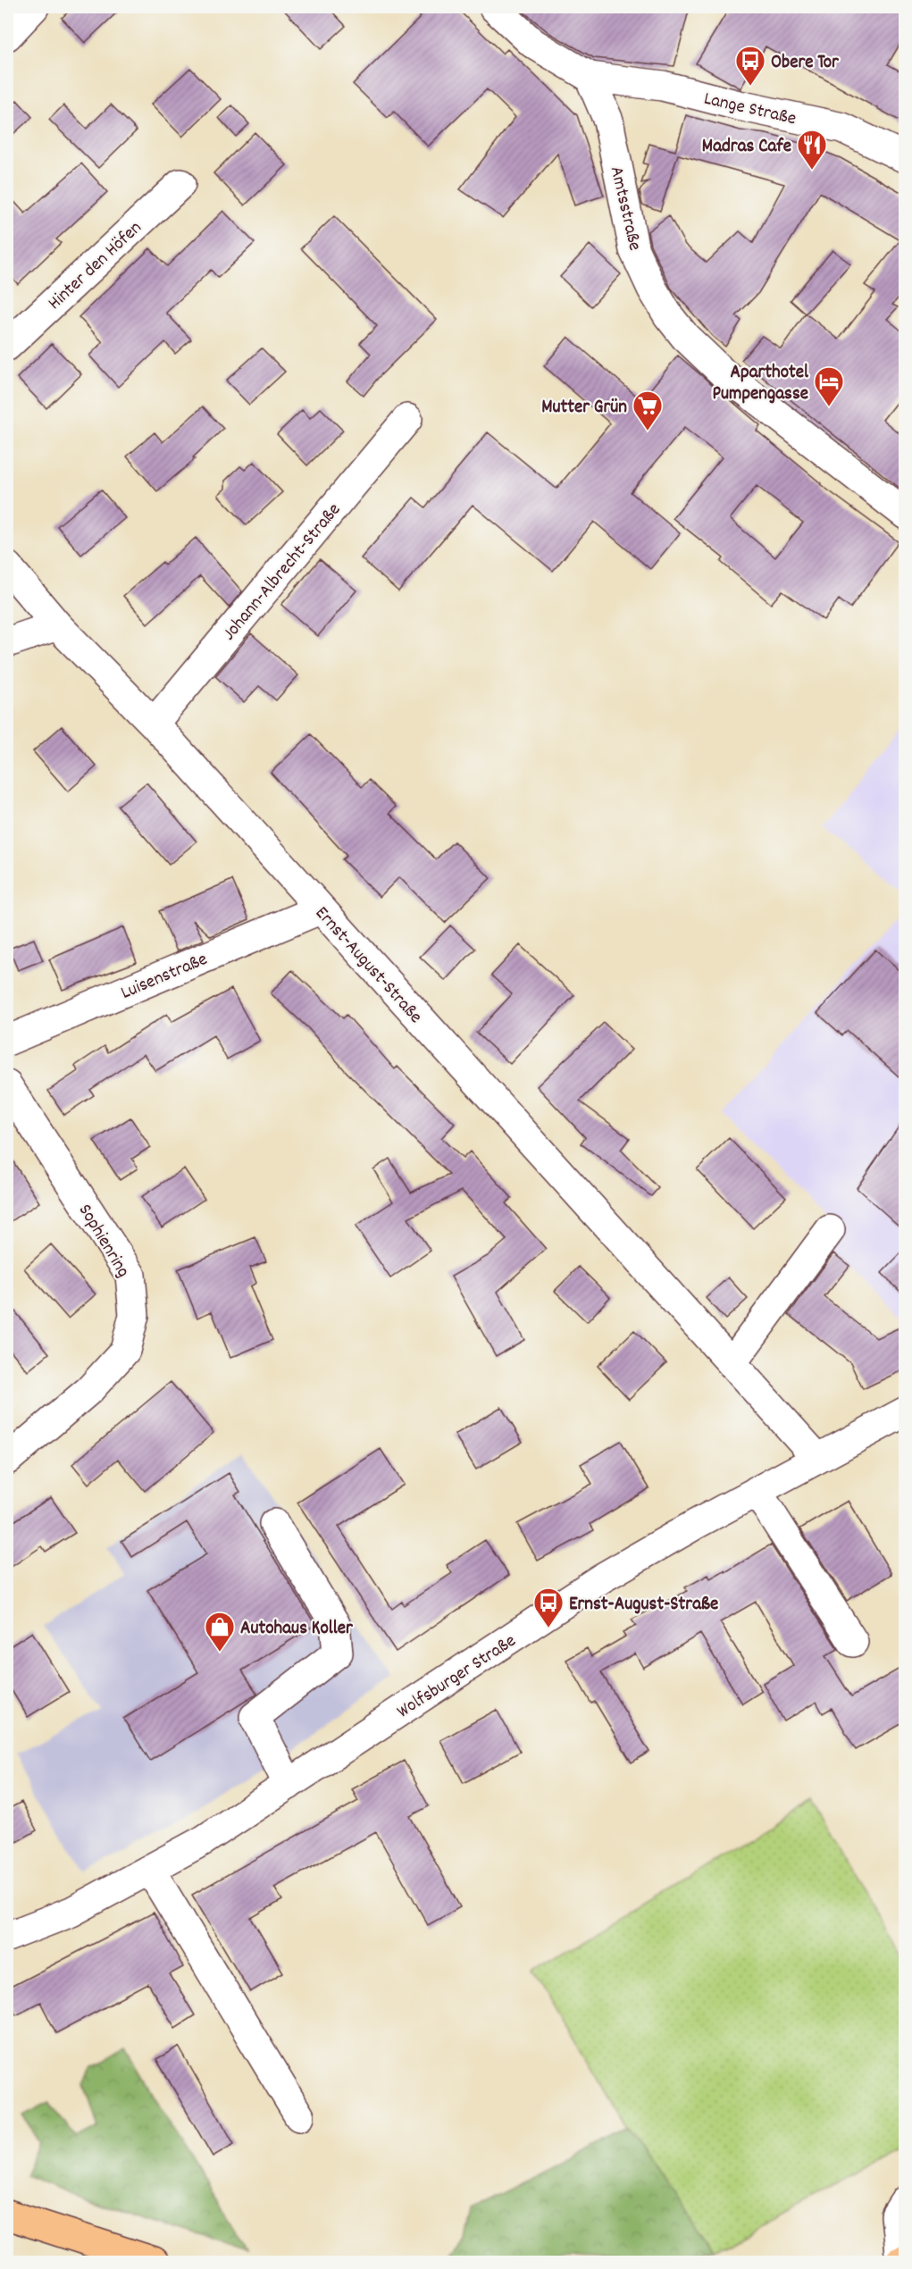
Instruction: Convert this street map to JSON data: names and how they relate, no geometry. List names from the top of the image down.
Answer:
{
  "streets": {
    "street": [
      "Lange Straße",
      "Amtsstraße",
      "Hinter den Höfen",
      "Johann-Albrecht-Straße",
      "Ernst-August-Straße",
      "Luisenstraße",
      "Sophienring",
      "Wolfsburger Straße"
    ]
  },
  "crossings": [
    ["Lange Straße", "Amtsstraße"],
    ["Johann-Albrecht-Straße", "Ernst-August-Straße"],
    ["Ernst-August-Straße", "Luisenstraße"],
    ["Ernst-August-Straße", "Wolfsburger Straße"]
  ],
  "places": {
    "bus stop": ["Obere Tor", "Ernst-August-Straße"],
    "restaurant": ["Madras Cafe"],
    "hotel": ["Aparthotel Pumpengasse"],
    "supermarket": ["Mutter Grün"],
    "shop": ["Autohaus Koller"]
  }
}
